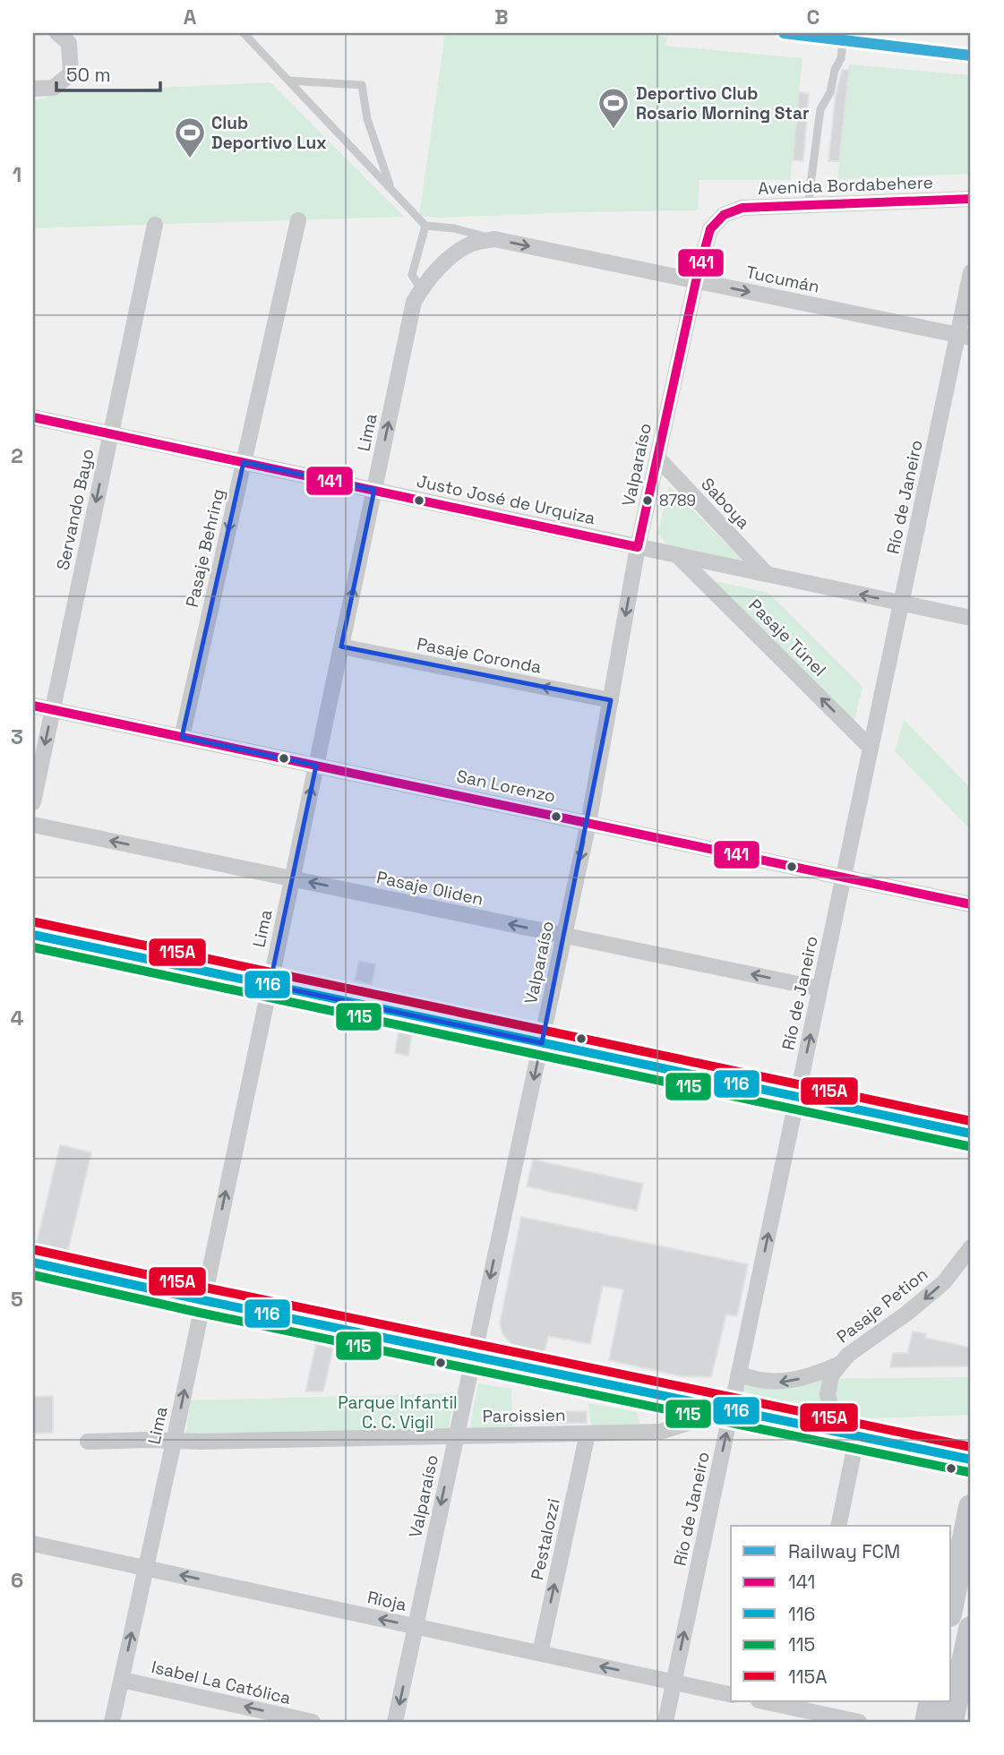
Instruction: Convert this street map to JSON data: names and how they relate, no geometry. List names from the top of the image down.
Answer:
{
  "streets": {
    "street": [
      "Avenida Bordabehere",
      "Tucumán",
      "Lima",
      "Valparaíso",
      "Río de Janeiro",
      "Justo José de Urquiza",
      "Saboya",
      "Servando Bayo",
      "Pasaje Behring",
      "Pasaje Túnel",
      "Pasaje Coronda",
      "San Lorenzo",
      "Pasaje Oliden",
      "Pasaje Petion",
      "Paroissien",
      "Pestalozzi",
      "Rioja",
      "Isabel La Católica"
    ]
  },
  "crossings": [
    ["Avenida Bordabehere", "Valparaíso"],
    ["Tucumán", "Lima"],
    ["Tucumán", "Valparaíso"],
    ["Tucumán", "Río de Janeiro"],
    ["Lima", "Justo José de Urquiza"],
    ["Lima", "Pasaje Coronda"],
    ["Lima", "San Lorenzo"],
    ["Lima", "Pasaje Oliden"],
    ["Lima", "Paroissien"],
    ["Lima", "Rioja"],
    ["Lima", "Isabel La Católica"],
    ["Valparaíso", "Justo José de Urquiza"],
    ["Valparaíso", "Saboya"],
    ["Valparaíso", "Pasaje Coronda"],
    ["Valparaíso", "San Lorenzo"],
    ["Valparaíso", "Pasaje Oliden"],
    ["Valparaíso", "Paroissien"],
    ["Valparaíso", "Rioja"],
    ["Río de Janeiro", "Justo José de Urquiza"],
    ["Río de Janeiro", "Pasaje Túnel"],
    ["Río de Janeiro", "San Lorenzo"],
    ["Río de Janeiro", "Pasaje Oliden"],
    ["Río de Janeiro", "Pasaje Petion"],
    ["Río de Janeiro", "Paroissien"],
    ["Río de Janeiro", "Rioja"],
    ["Justo José de Urquiza", "Saboya"],
    ["Justo José de Urquiza", "Servando Bayo"],
    ["Justo José de Urquiza", "Pasaje Behring"],
    ["Justo José de Urquiza", "Pasaje Túnel"],
    ["Servando Bayo", "San Lorenzo"],
    ["Pasaje Behring", "San Lorenzo"],
    ["Paroissien", "Pestalozzi"],
    ["Pestalozzi", "Rioja"]
  ],
  "one_way": [
    "Tucumán",
    "Lima",
    "Valparaíso",
    "Río de Janeiro",
    "Servando Bayo",
    "Pasaje Behring",
    "Pasaje Túnel",
    "Pasaje Coronda",
    "Pasaje Oliden",
    "Pasaje Petion",
    "Pestalozzi",
    "Rioja",
    "Isabel La Católica"
  ],
  "parks": ["Parque Infantil C. C. Vigil"],
  "places": {
    "sports": ["Deportivo Club Rosario Morning Star", "Club Deportivo Lux"],
    "other": ["8789"]
  },
  "lines": [
    "rail line FCM",
    "transit line 141",
    "transit line 115A",
    "transit line 116",
    "transit line 115"
  ],
  "legend": [
    "Railway FCM",
    "141",
    "116",
    "115",
    "115A"
  ],
  "scale_bar": "50 m",
  "grid": {
    "columns": ["A", "B", "C"],
    "rows": [
      "1",
      "2",
      "3",
      "4",
      "5",
      "6"
    ]
  }
}
